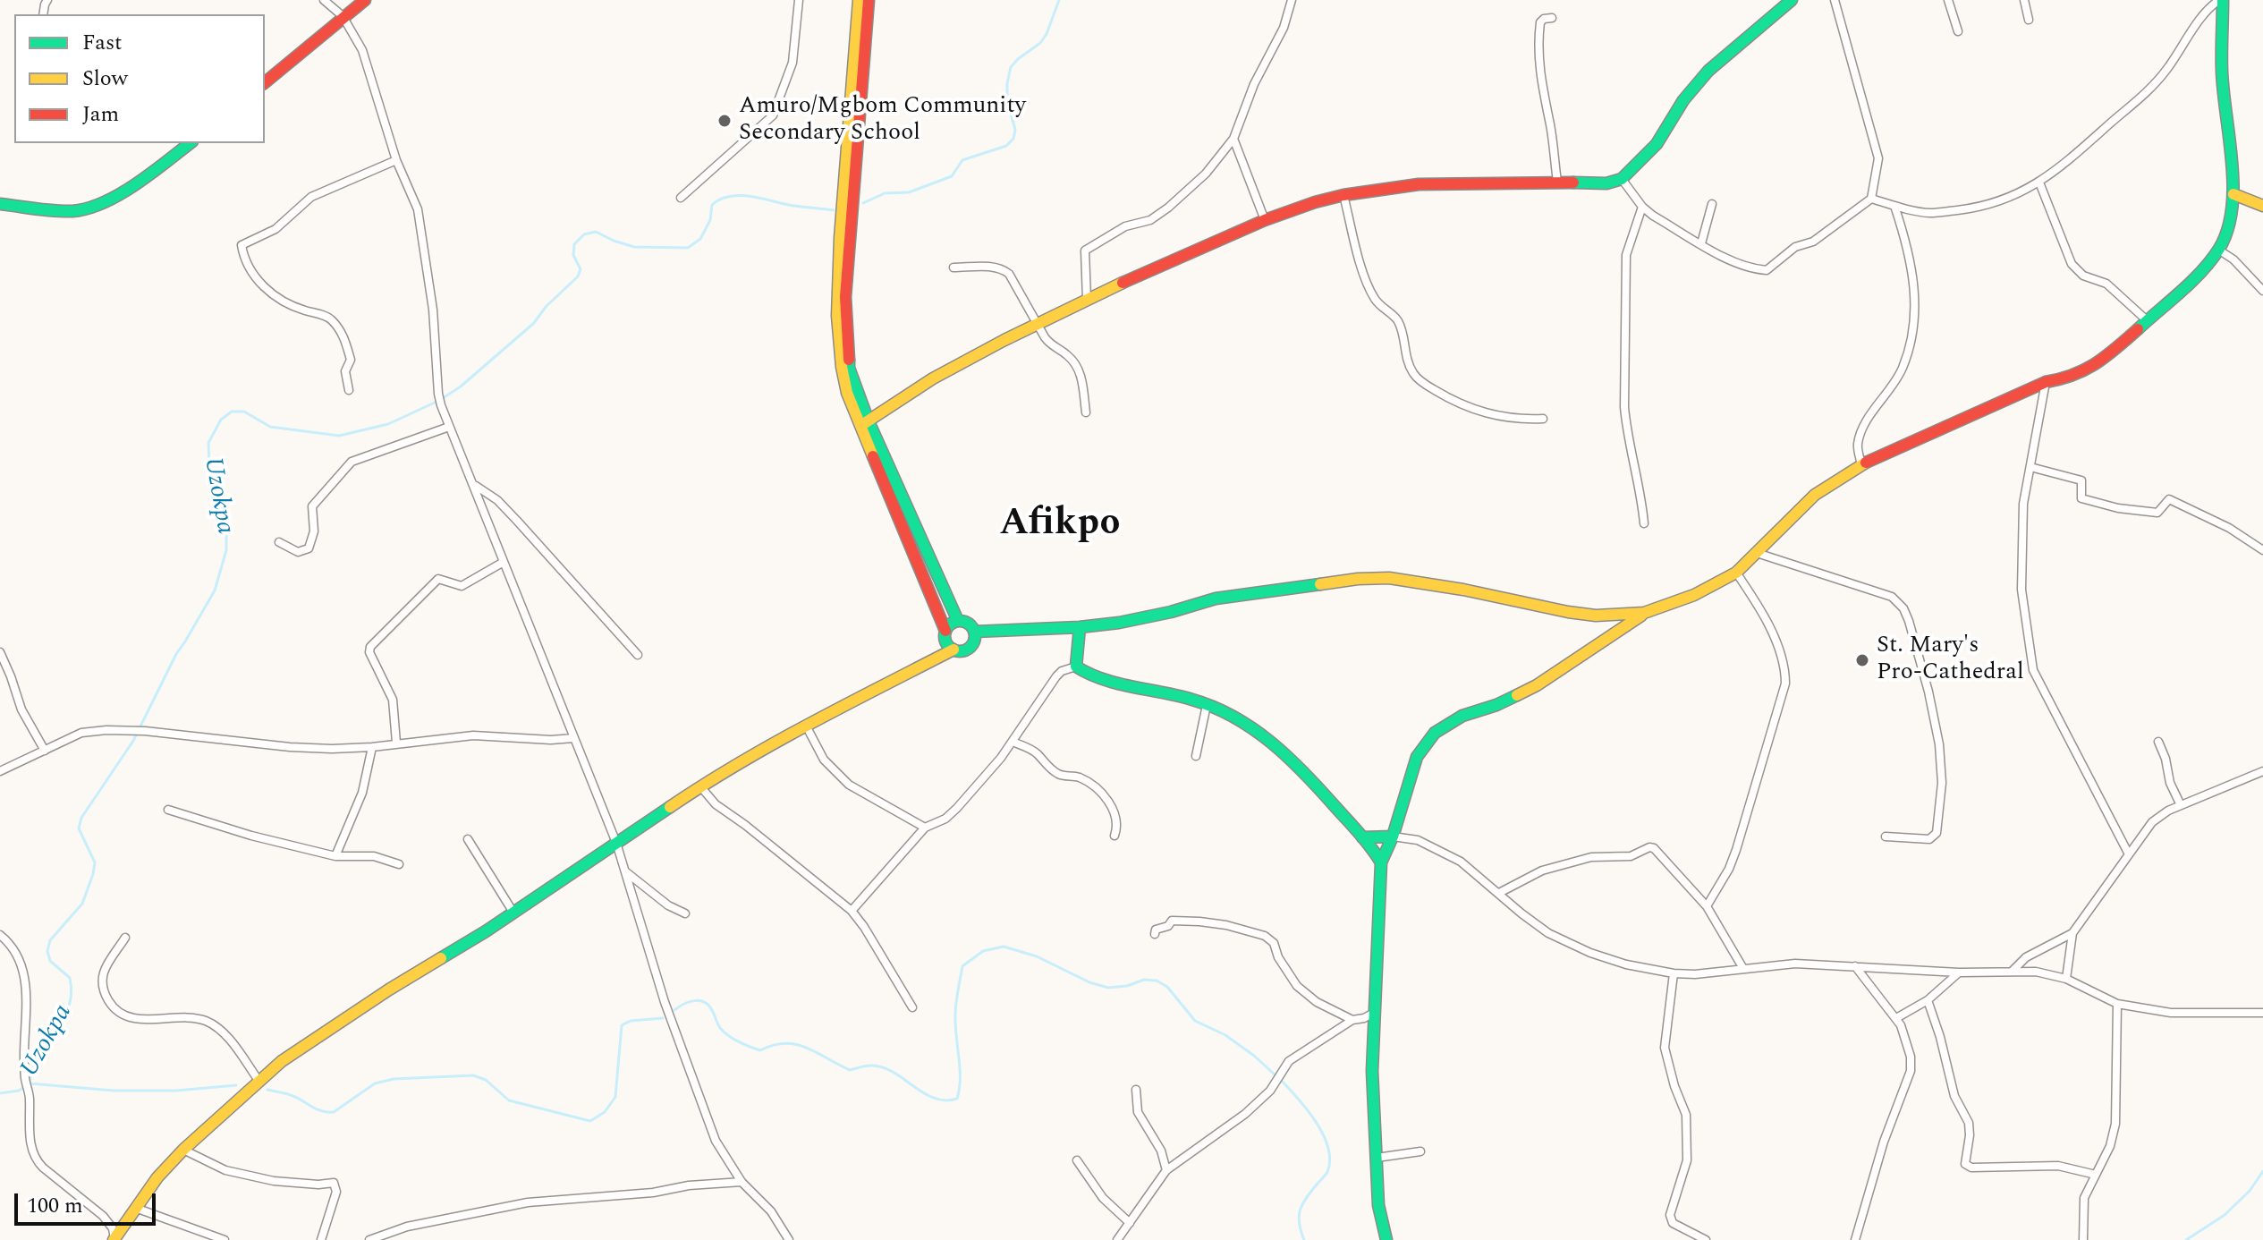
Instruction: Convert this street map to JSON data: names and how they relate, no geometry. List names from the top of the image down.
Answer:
{
  "districts": ["Afikpo"],
  "water": ["Uzokpa"],
  "places": ["Amuro/Mgbom Community Secondary School", "St. Mary's Pro-Cathedral"],
  "legend": ["Fast", "Slow", "Jam"],
  "scale_bar": "100 m"
}
